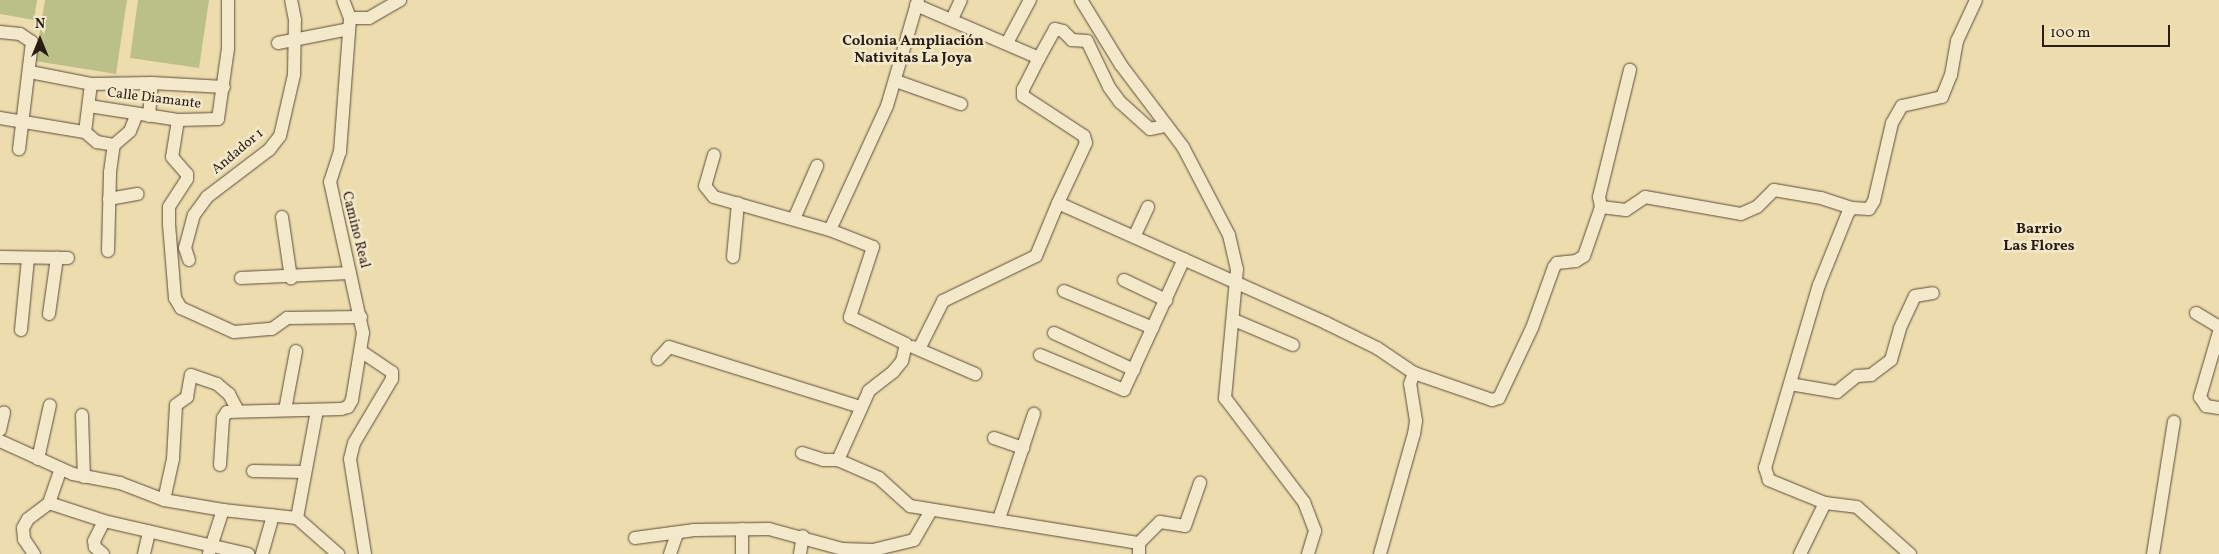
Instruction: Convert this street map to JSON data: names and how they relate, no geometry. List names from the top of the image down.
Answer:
{
  "streets": {
    "street": ["Calle Diamante", "Andador 1", "Camino Real"]
  },
  "districts": ["Colonia Ampliación Nativitas La Joya", "Barrio Las Flores"],
  "scale_bar": "100 m",
  "north": "top"
}
